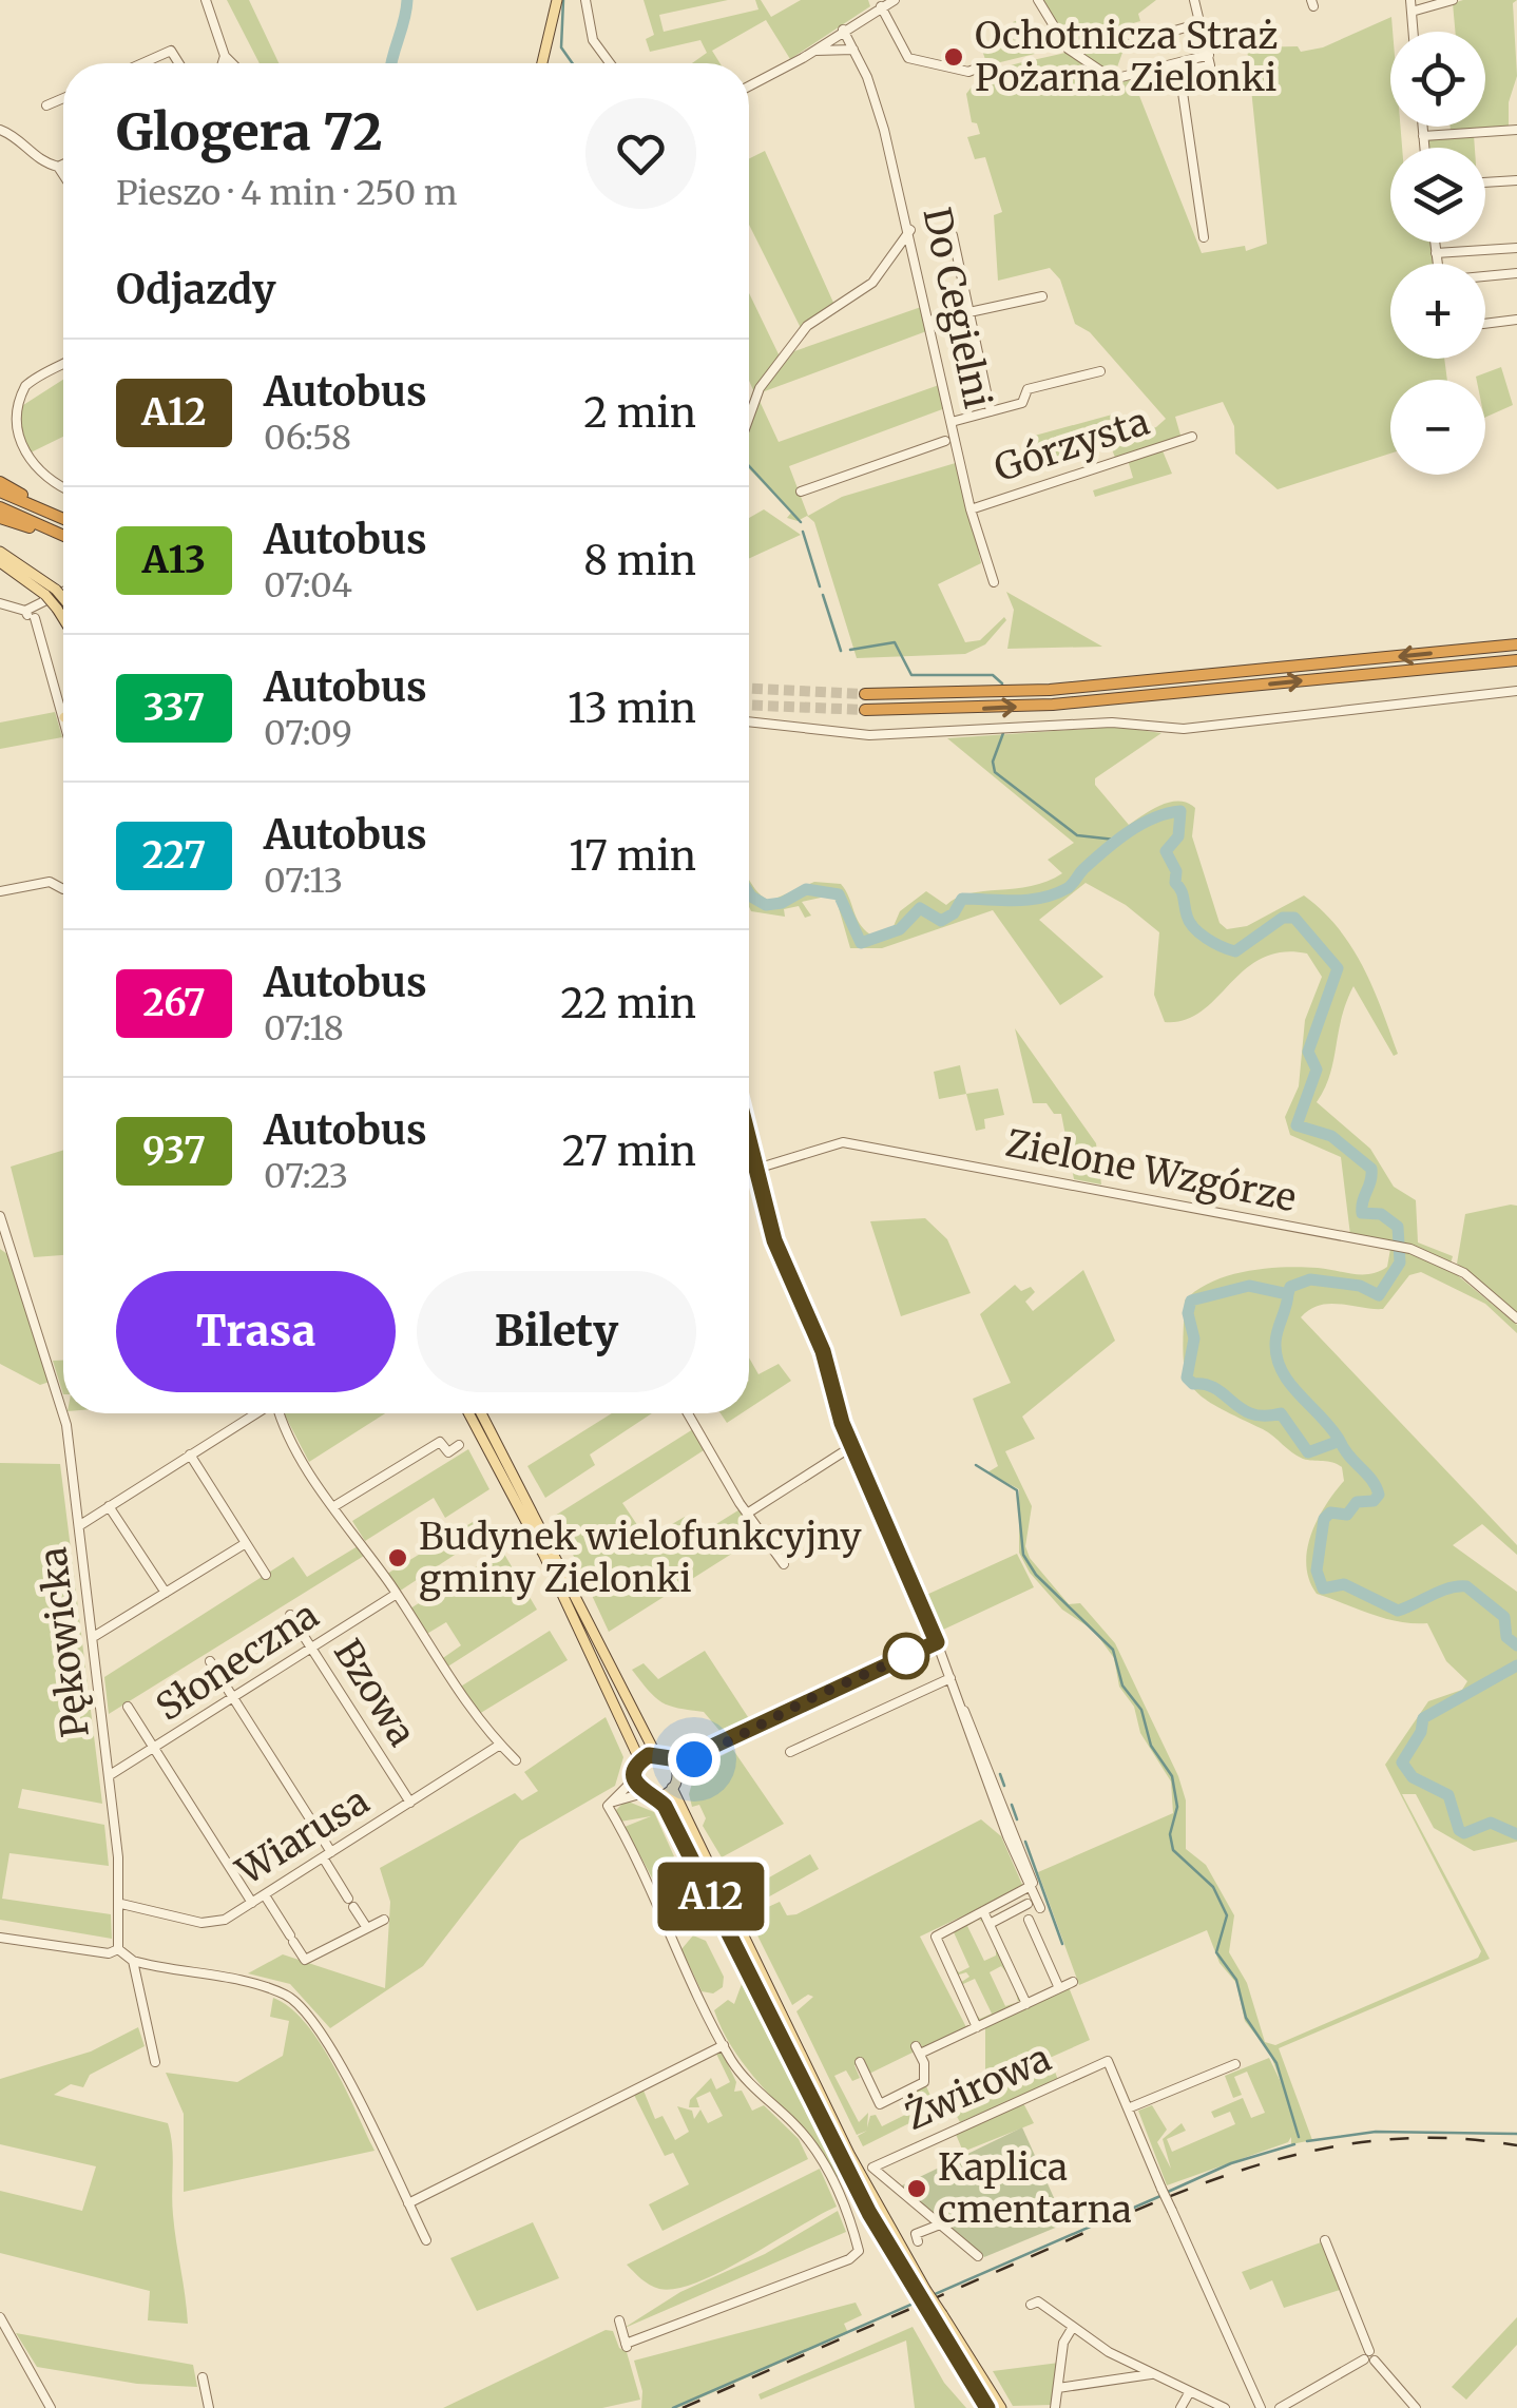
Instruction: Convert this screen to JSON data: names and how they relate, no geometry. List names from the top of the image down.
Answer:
{
  "streets": {
    "street": [
      "Do Cegielni",
      "Górzysta",
      "Zielone Wzgórze",
      "Pękowicka",
      "Słoneczna",
      "Bzowa",
      "Wiarusa",
      "Żwirowa"
    ]
  },
  "crossings": [
    ["Do Cegielni", "Górzysta"],
    ["Pękowicka", "Słoneczna"],
    ["Pękowicka", "Wiarusa"],
    ["Słoneczna", "Bzowa"],
    ["Bzowa", "Wiarusa"]
  ],
  "places": ["Ochotnicza Straż Pożarna Zielonki", "Budynek wielofunkcyjny gminy Zielonki", "Kaplica cmentarna"],
  "lines": ["bus line A12"],
  "page": {
    "on_map": "A12",
    "map_buttons": ["+", "−"],
    "heading": [
      ["Glogera 72", "Pieszo · 4 min · 250 m"],
      "Odjazdy"
    ],
    "list": [
      {
        "mark": "A12",
        "name": "Autobus",
        "note": "06:58",
        "value": "2 min"
      },
      {
        "mark": "A13",
        "name": "Autobus",
        "note": "07:04",
        "value": "8 min"
      },
      {
        "mark": "337",
        "name": "Autobus",
        "note": "07:09",
        "value": "13 min"
      },
      {
        "mark": "227",
        "name": "Autobus",
        "note": "07:13",
        "value": "17 min"
      },
      {
        "mark": "267",
        "name": "Autobus",
        "note": "07:18",
        "value": "22 min"
      },
      {
        "mark": "937",
        "name": "Autobus",
        "note": "07:23",
        "value": "27 min"
      }
    ],
    "buttons": ["Trasa", "Bilety"]
  }
}
